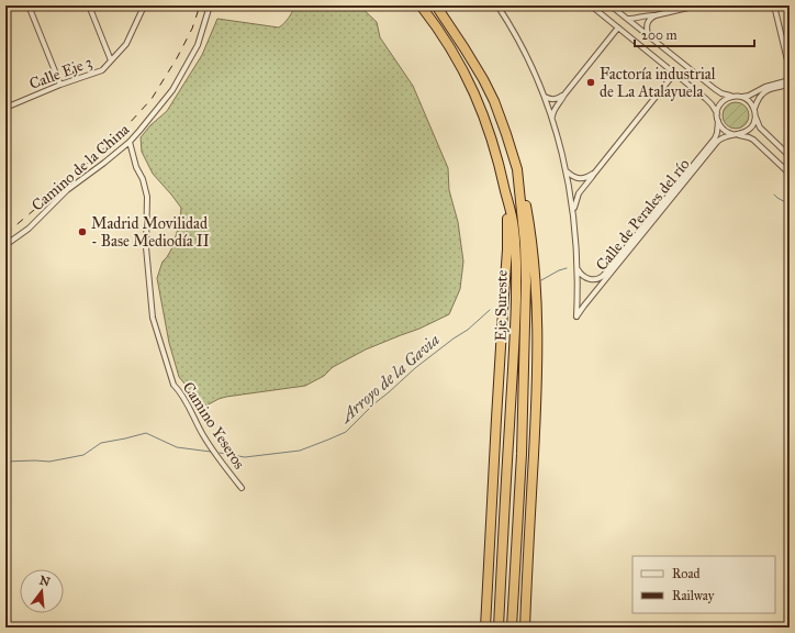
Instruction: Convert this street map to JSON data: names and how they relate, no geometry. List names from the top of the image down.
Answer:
{
  "streets": {
    "highway": ["Eje Sureste"],
    "street": [
      "Calle Eje 3",
      "Camino de la China",
      "Calle de Perales del río",
      "Camino Yeseros"
    ]
  },
  "crossings": [
    ["Camino de la China", "Camino Yeseros"]
  ],
  "water": ["Arroyo de la Gavia"],
  "places": ["Factoría industrial de La Atalayuela", "Madrid Movilidad - Base Mediodía II"],
  "legend": ["Road", "Railway"],
  "scale_bar": "200 m",
  "north": "top"
}
